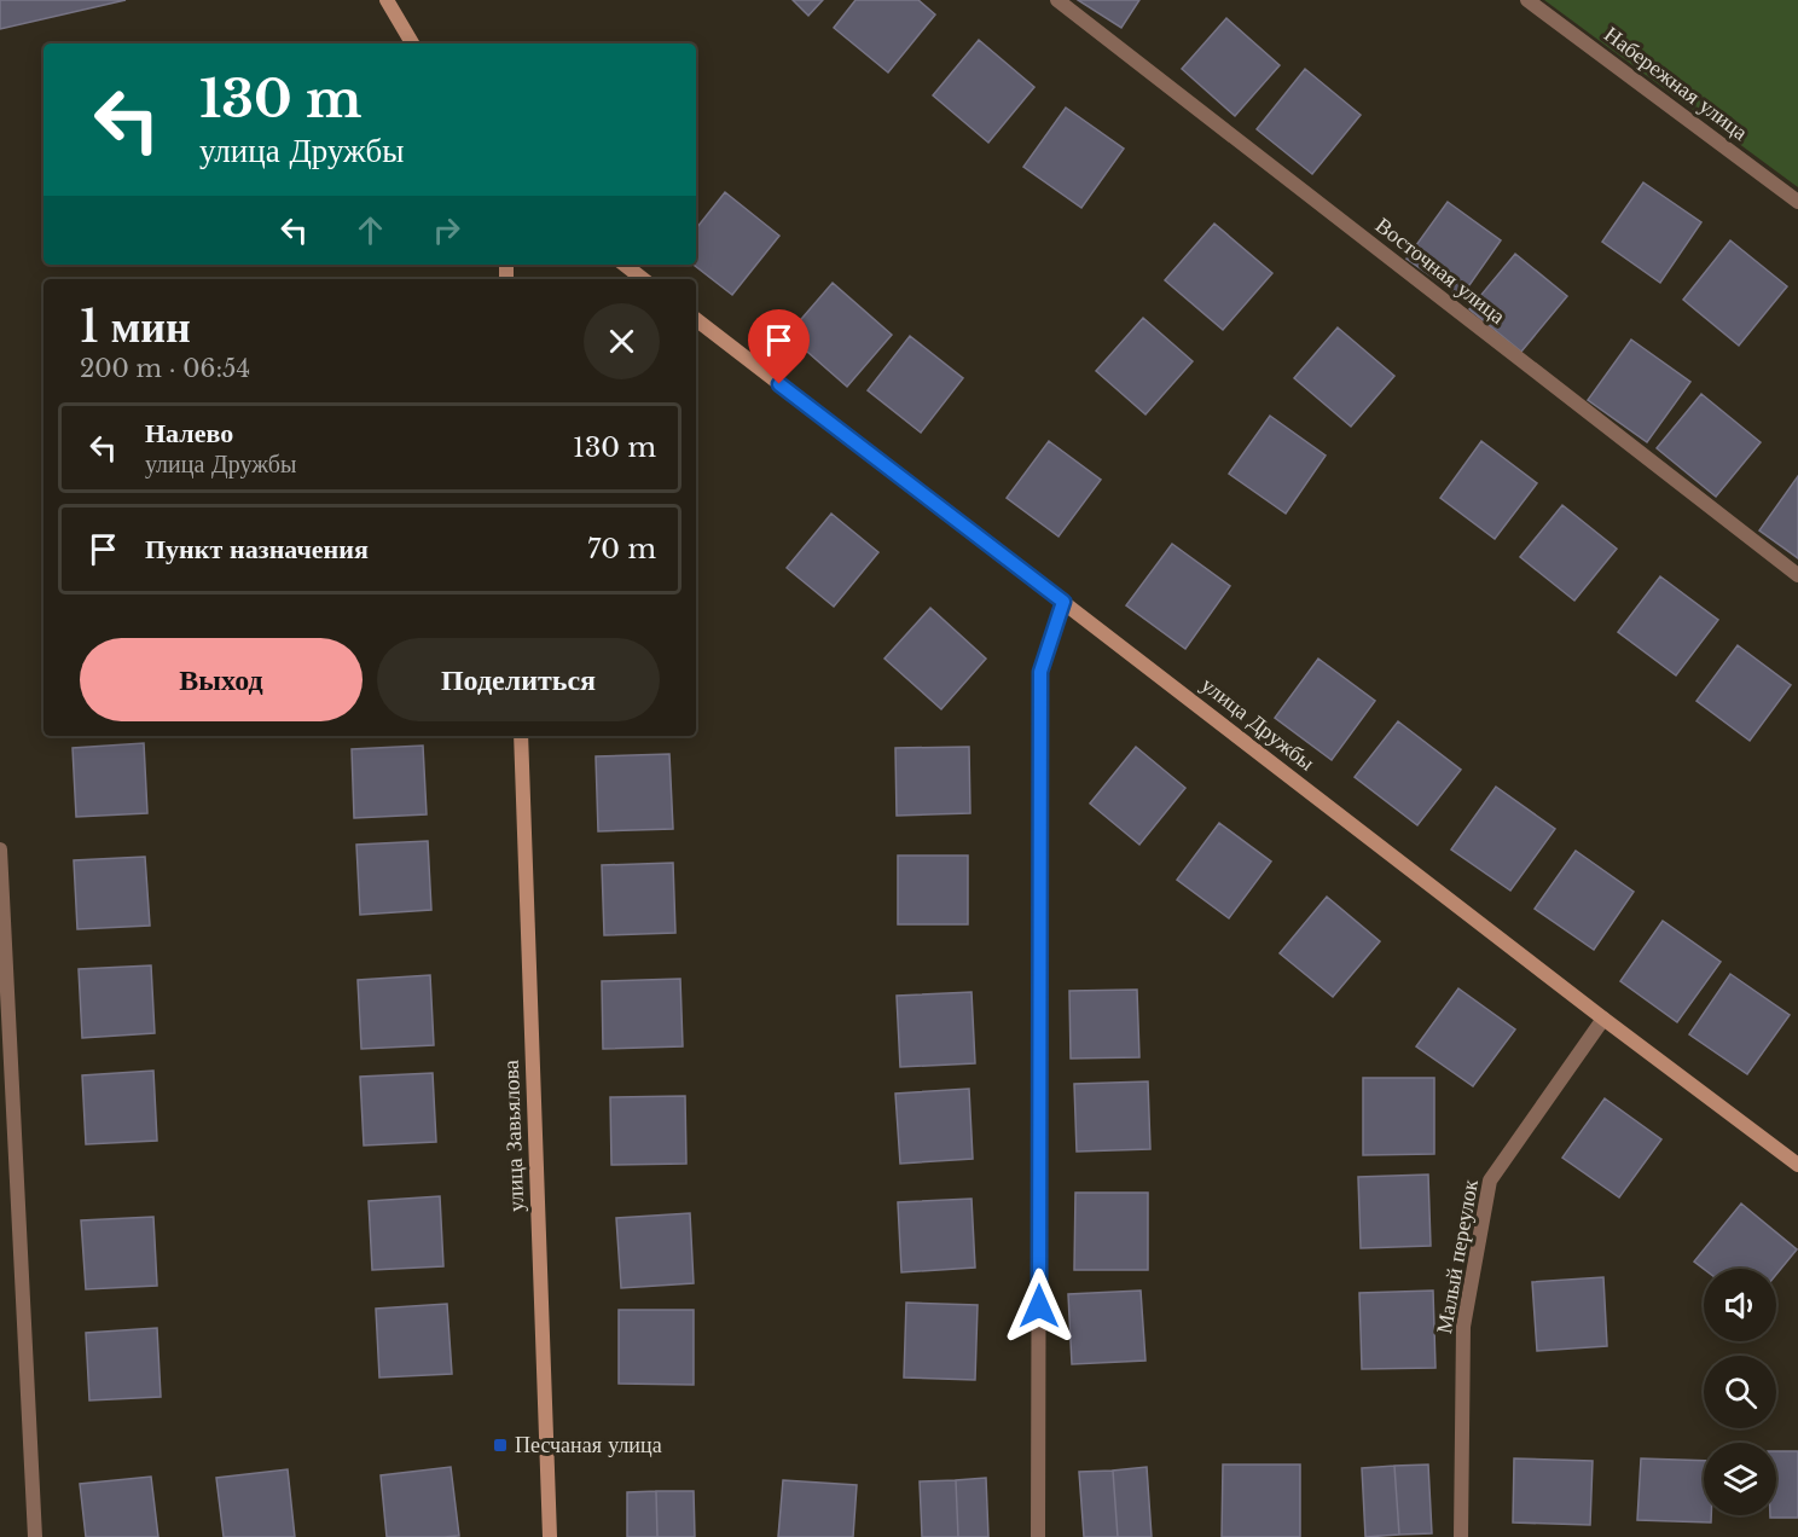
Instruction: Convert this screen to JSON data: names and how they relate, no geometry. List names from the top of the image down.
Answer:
{
  "streets": {
    "street": [
      "Набережная улица",
      "Восточная улица",
      "улица Дружбы",
      "улица Завьялова",
      "Малый переулок"
    ]
  },
  "crossings": [
    ["улица Дружбы", "Малый переулок"]
  ],
  "places": {
    "transit": ["Песчаная улица"]
  },
  "page": {
    "turn": ["130 m", "улица Дружбы"],
    "heading": ["1 мин", "200 m · 06:54"],
    "list": [
      {
        "name": "Налево",
        "note": "улица Дружбы",
        "value": "130 m"
      },
      {
        "name": "Пункт назначения",
        "value": "70 m"
      }
    ],
    "buttons": ["Выход", "Поделиться"]
  }
}
